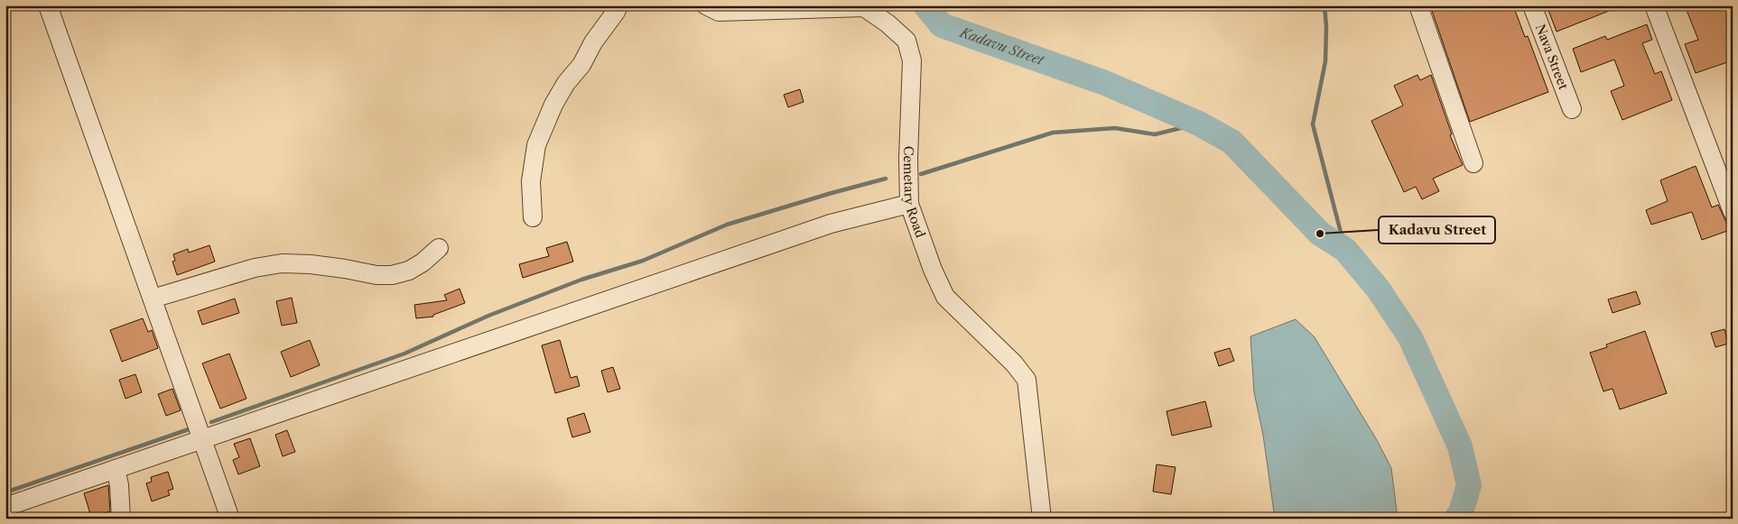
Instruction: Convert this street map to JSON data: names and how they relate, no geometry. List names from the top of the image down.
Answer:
{
  "streets": {
    "street": ["Nava Street", "Cemetary Road"]
  },
  "water": ["Kadavu Street"],
  "places": ["Kadavu Street"]
}
